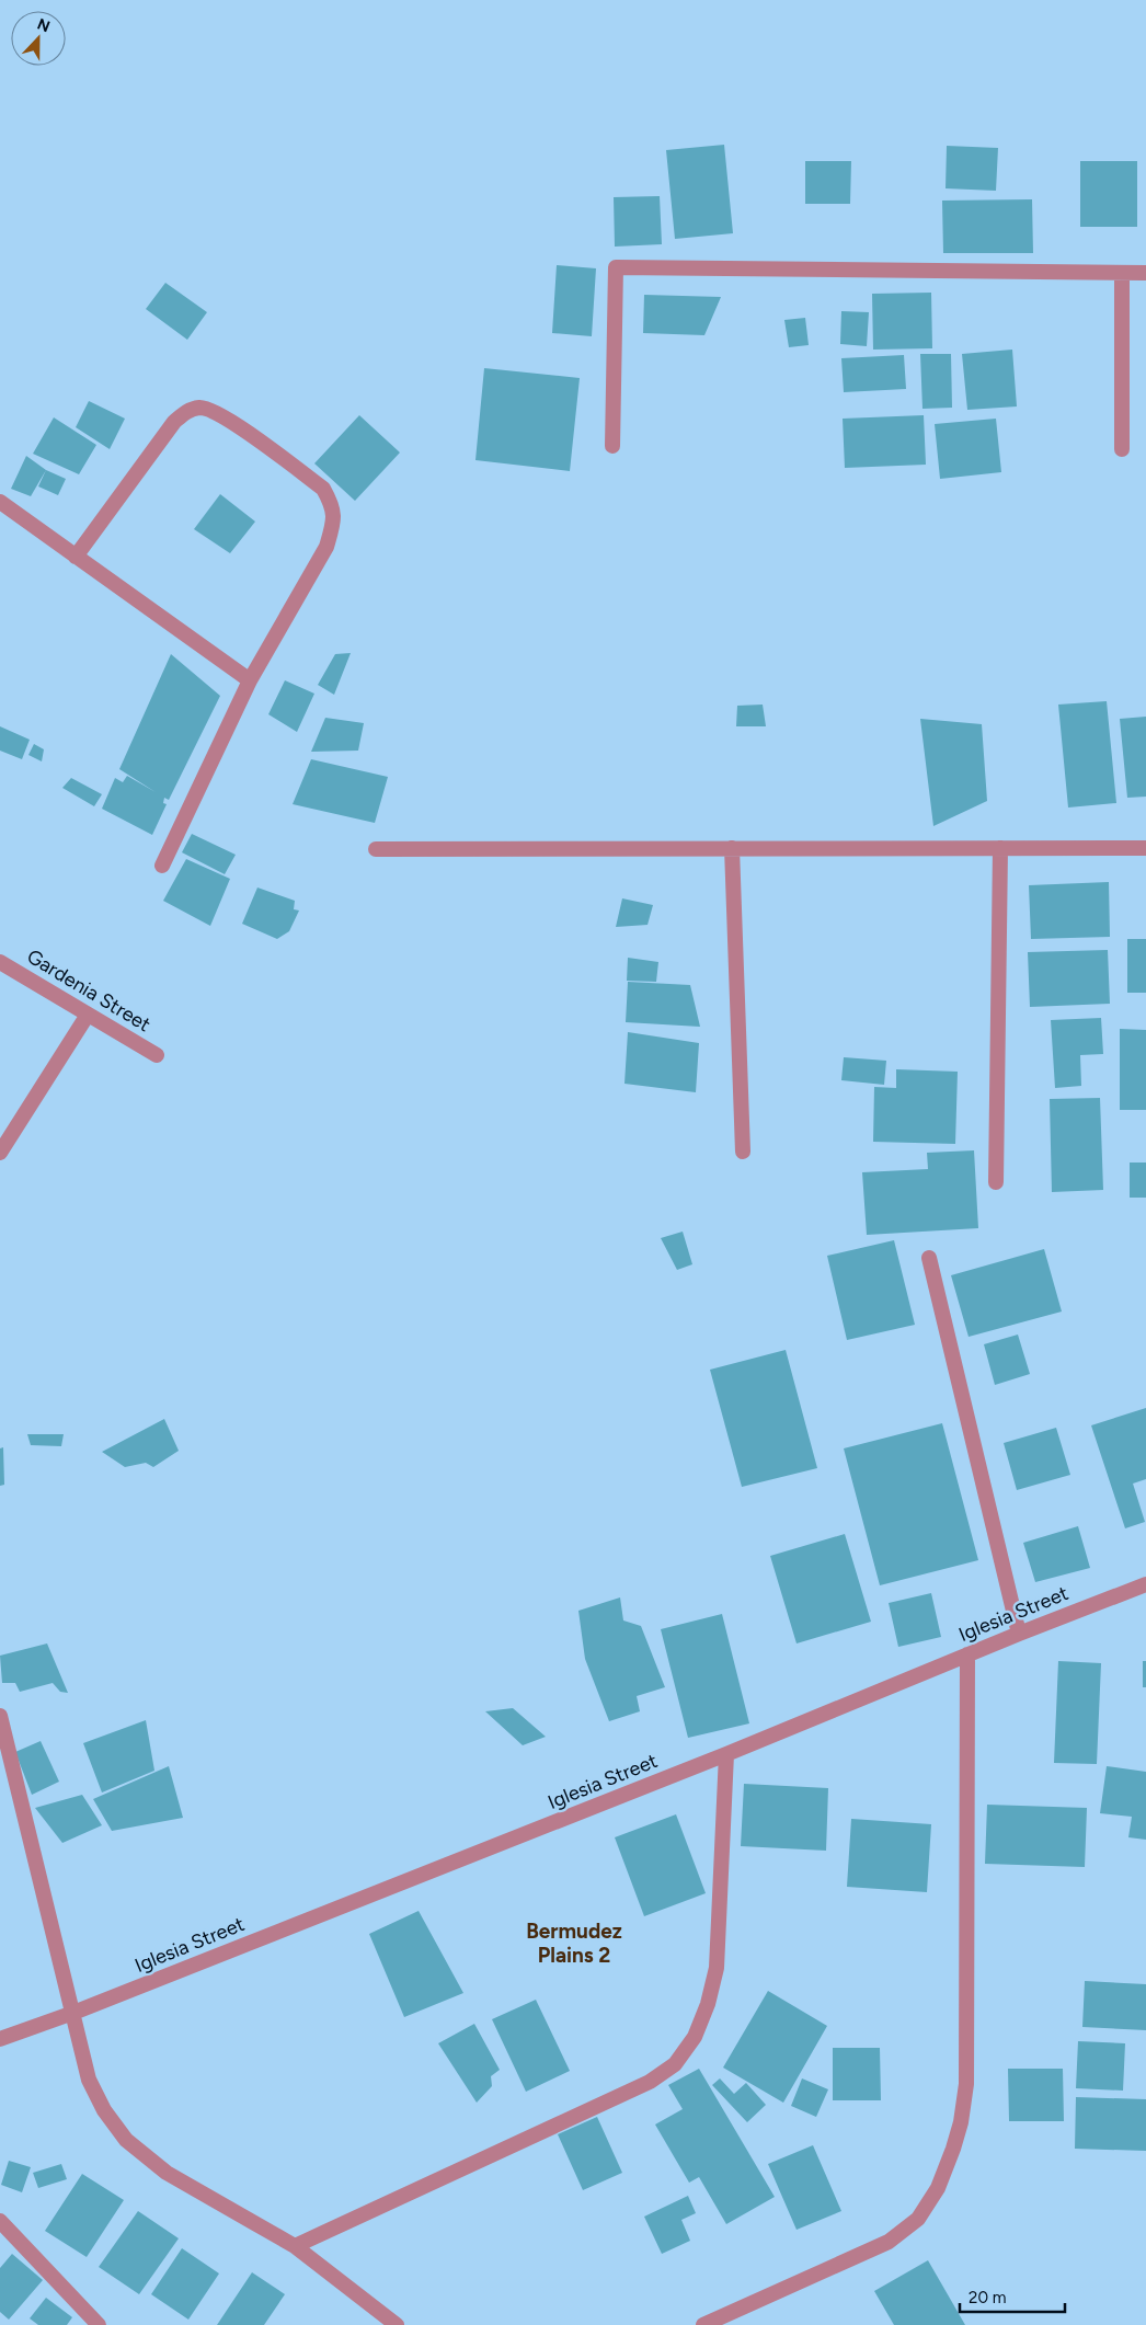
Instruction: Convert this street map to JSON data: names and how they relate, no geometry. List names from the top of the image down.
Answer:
{
  "streets": {
    "street": ["Gardenia Street", "Iglesia Street"]
  },
  "districts": ["Bermudez Plains 2"],
  "scale_bar": "20 m",
  "north": "top"
}
